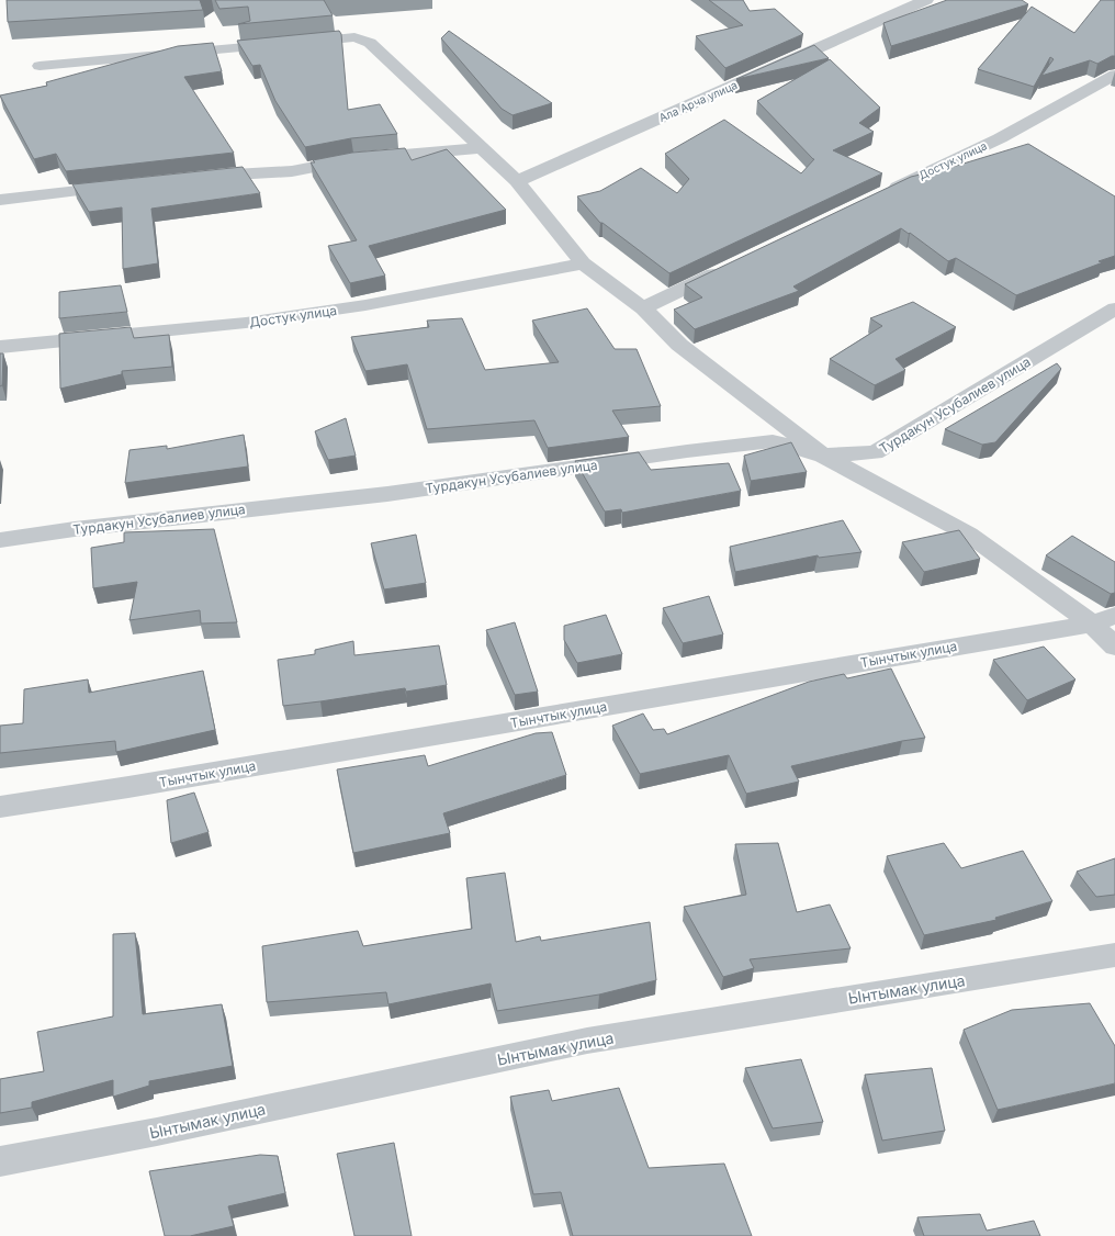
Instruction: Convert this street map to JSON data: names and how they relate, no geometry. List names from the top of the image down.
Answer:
{
  "streets": {
    "street": [
      "Ала Арча улица",
      "Достук улица",
      "Турдакун Усубалиев улица",
      "Тынчтык улица",
      "Ынтымак улица"
    ]
  }
}
